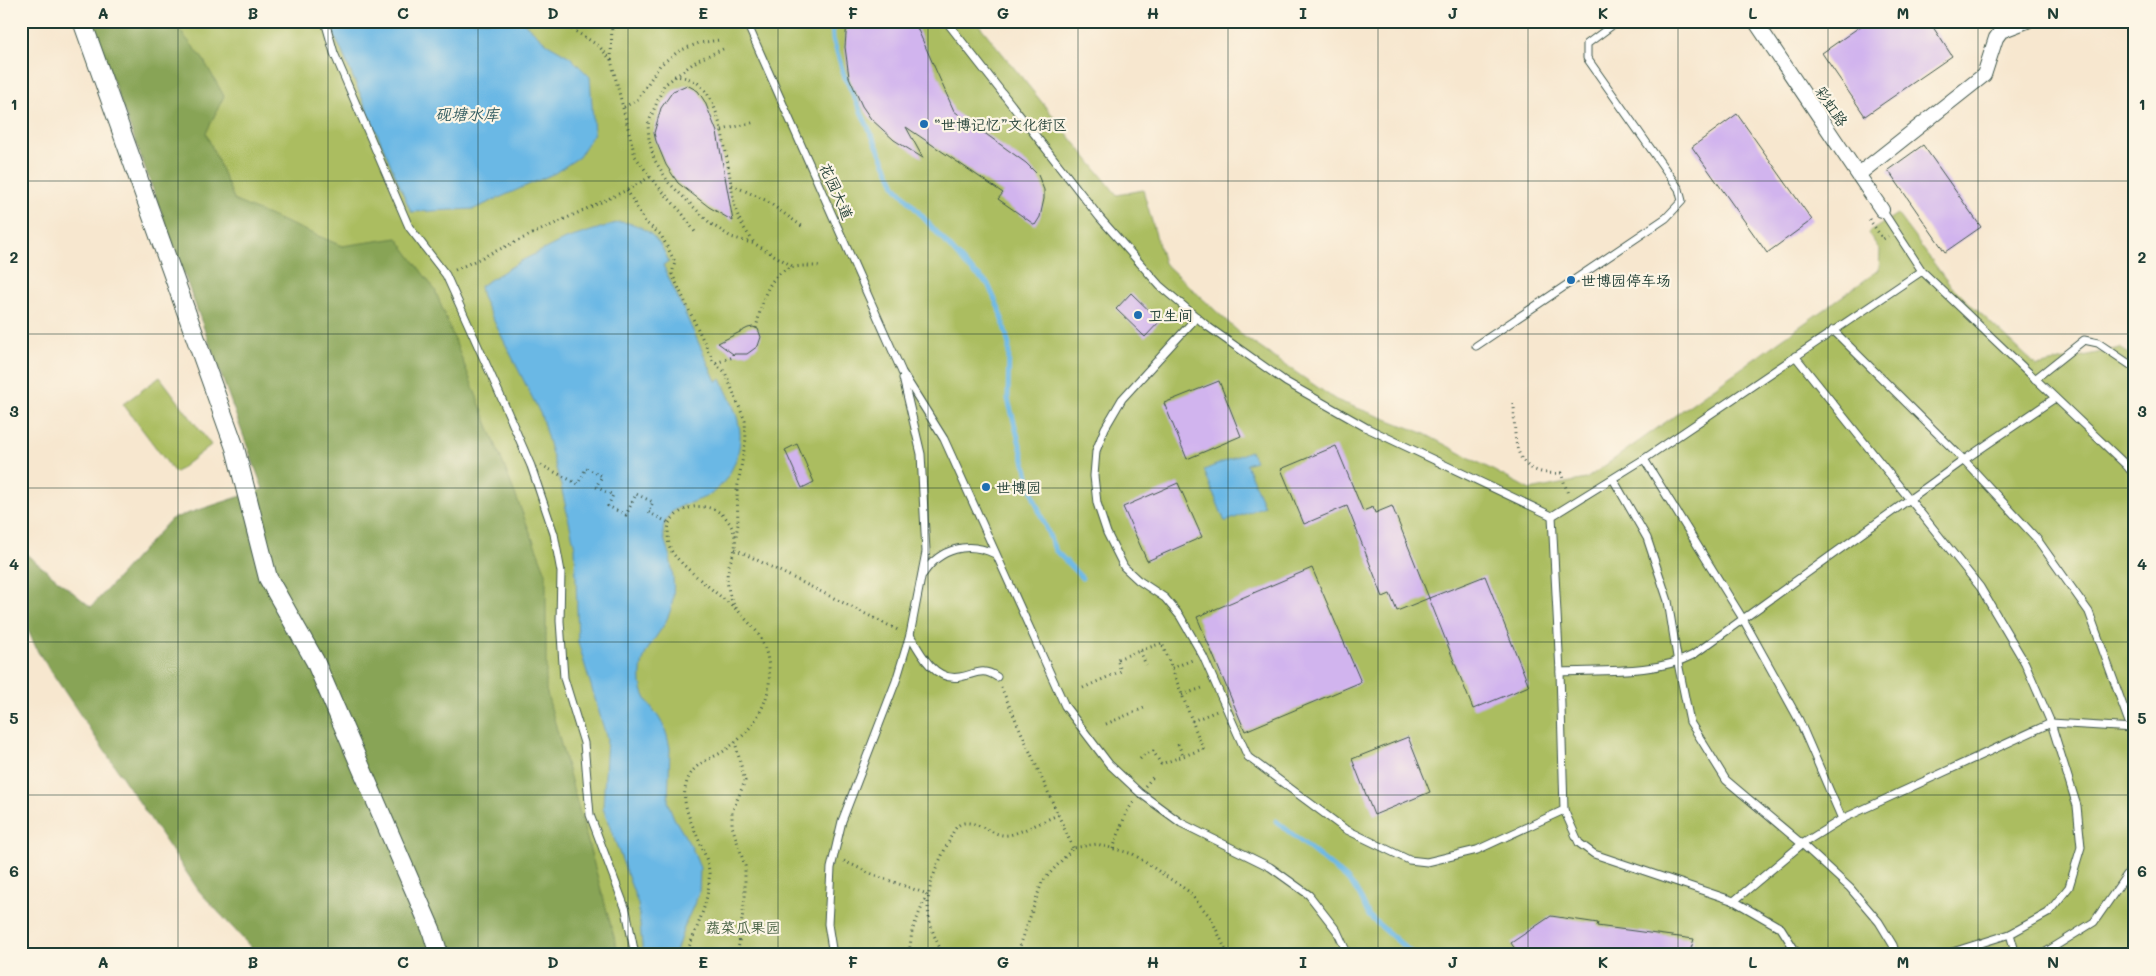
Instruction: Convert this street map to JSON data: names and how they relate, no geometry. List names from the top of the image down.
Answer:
{
  "streets": {
    "street": ["彩虹路"],
    "lane": ["花园大道"]
  },
  "water": ["砚塘水库"],
  "parks": ["蔬菜瓜果园"],
  "places": [
    "“世博记忆”文化街区",
    "世博园停车场",
    "卫生间",
    "世博园"
  ],
  "grid": {
    "columns": [
      "A",
      "B",
      "C",
      "D",
      "E",
      "F",
      "G",
      "H",
      "I",
      "J",
      "K",
      "L",
      "M",
      "N"
    ],
    "rows": [
      "1",
      "2",
      "3",
      "4",
      "5",
      "6"
    ]
  }
}
